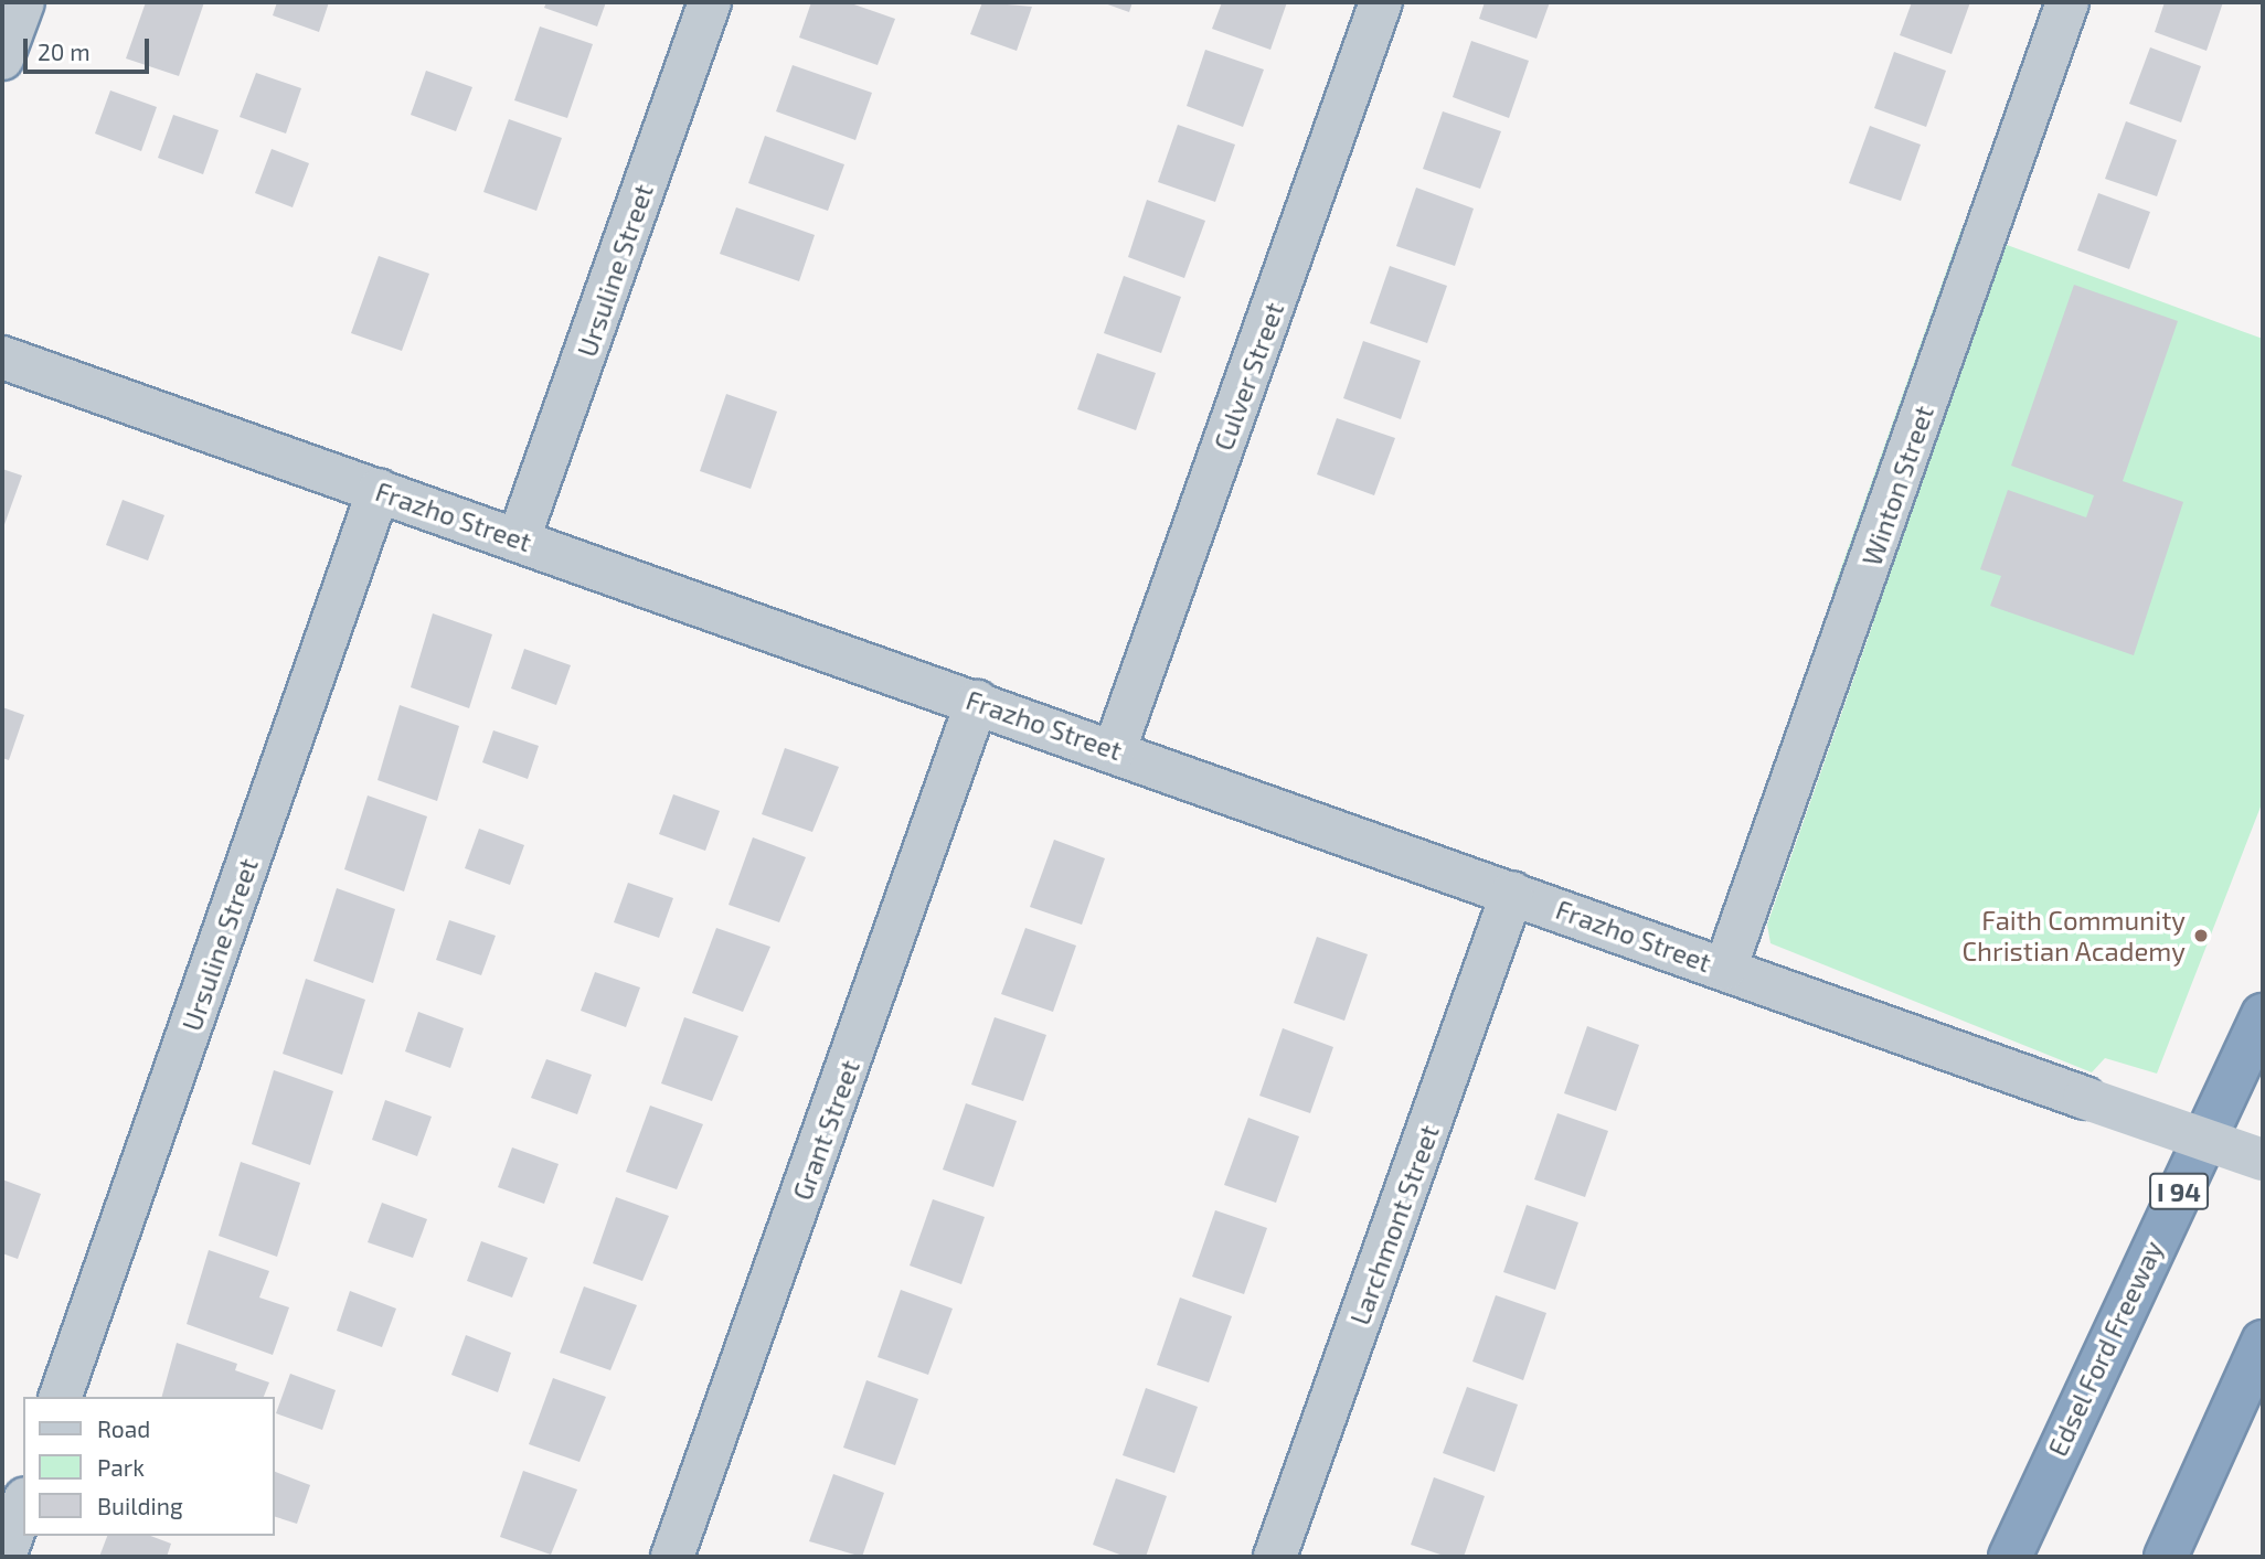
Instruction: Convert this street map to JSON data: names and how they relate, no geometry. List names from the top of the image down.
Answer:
{
  "streets": {
    "highway": ["I 94", "Edsel Ford Freeway"],
    "street": [
      "Ursuline Street",
      "Culver Street",
      "Winton Street",
      "Frazho Street",
      "Grant Street",
      "Larchmont Street"
    ]
  },
  "crossings": [
    ["Ursuline Street", "Frazho Street"],
    ["Culver Street", "Frazho Street"],
    ["Winton Street", "Frazho Street"],
    ["Frazho Street", "Grant Street"],
    ["Frazho Street", "Larchmont Street"]
  ],
  "places": ["Faith Community Christian Academy"],
  "legend": ["Road", "Park", "Building"],
  "scale_bar": "20 m"
}
